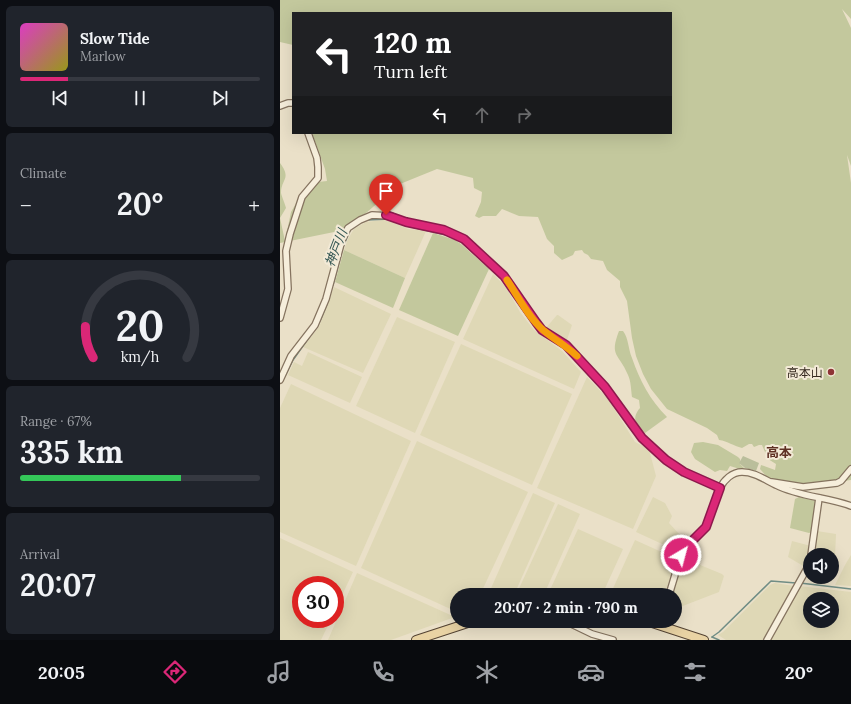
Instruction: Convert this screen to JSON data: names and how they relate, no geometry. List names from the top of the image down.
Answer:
{
  "districts": ["高本"],
  "water": ["神戸川"],
  "places": ["高本山"],
  "page": {
    "turn": ["120 m", "Turn left"],
    "song": ["Slow Tide", "Marlow"],
    "tile": [
      "Climate",
      ["Range · 67%", "335 km"],
      ["Arrival", "20:07"]
    ],
    "heat": ["−", "20°", "+"],
    "limit": "30",
    "trip": "20:07 · 2 min · 790 m",
    "tabs": ["20:05", "20°"],
    "gauge": ["20", "km/h"]
  }
}
